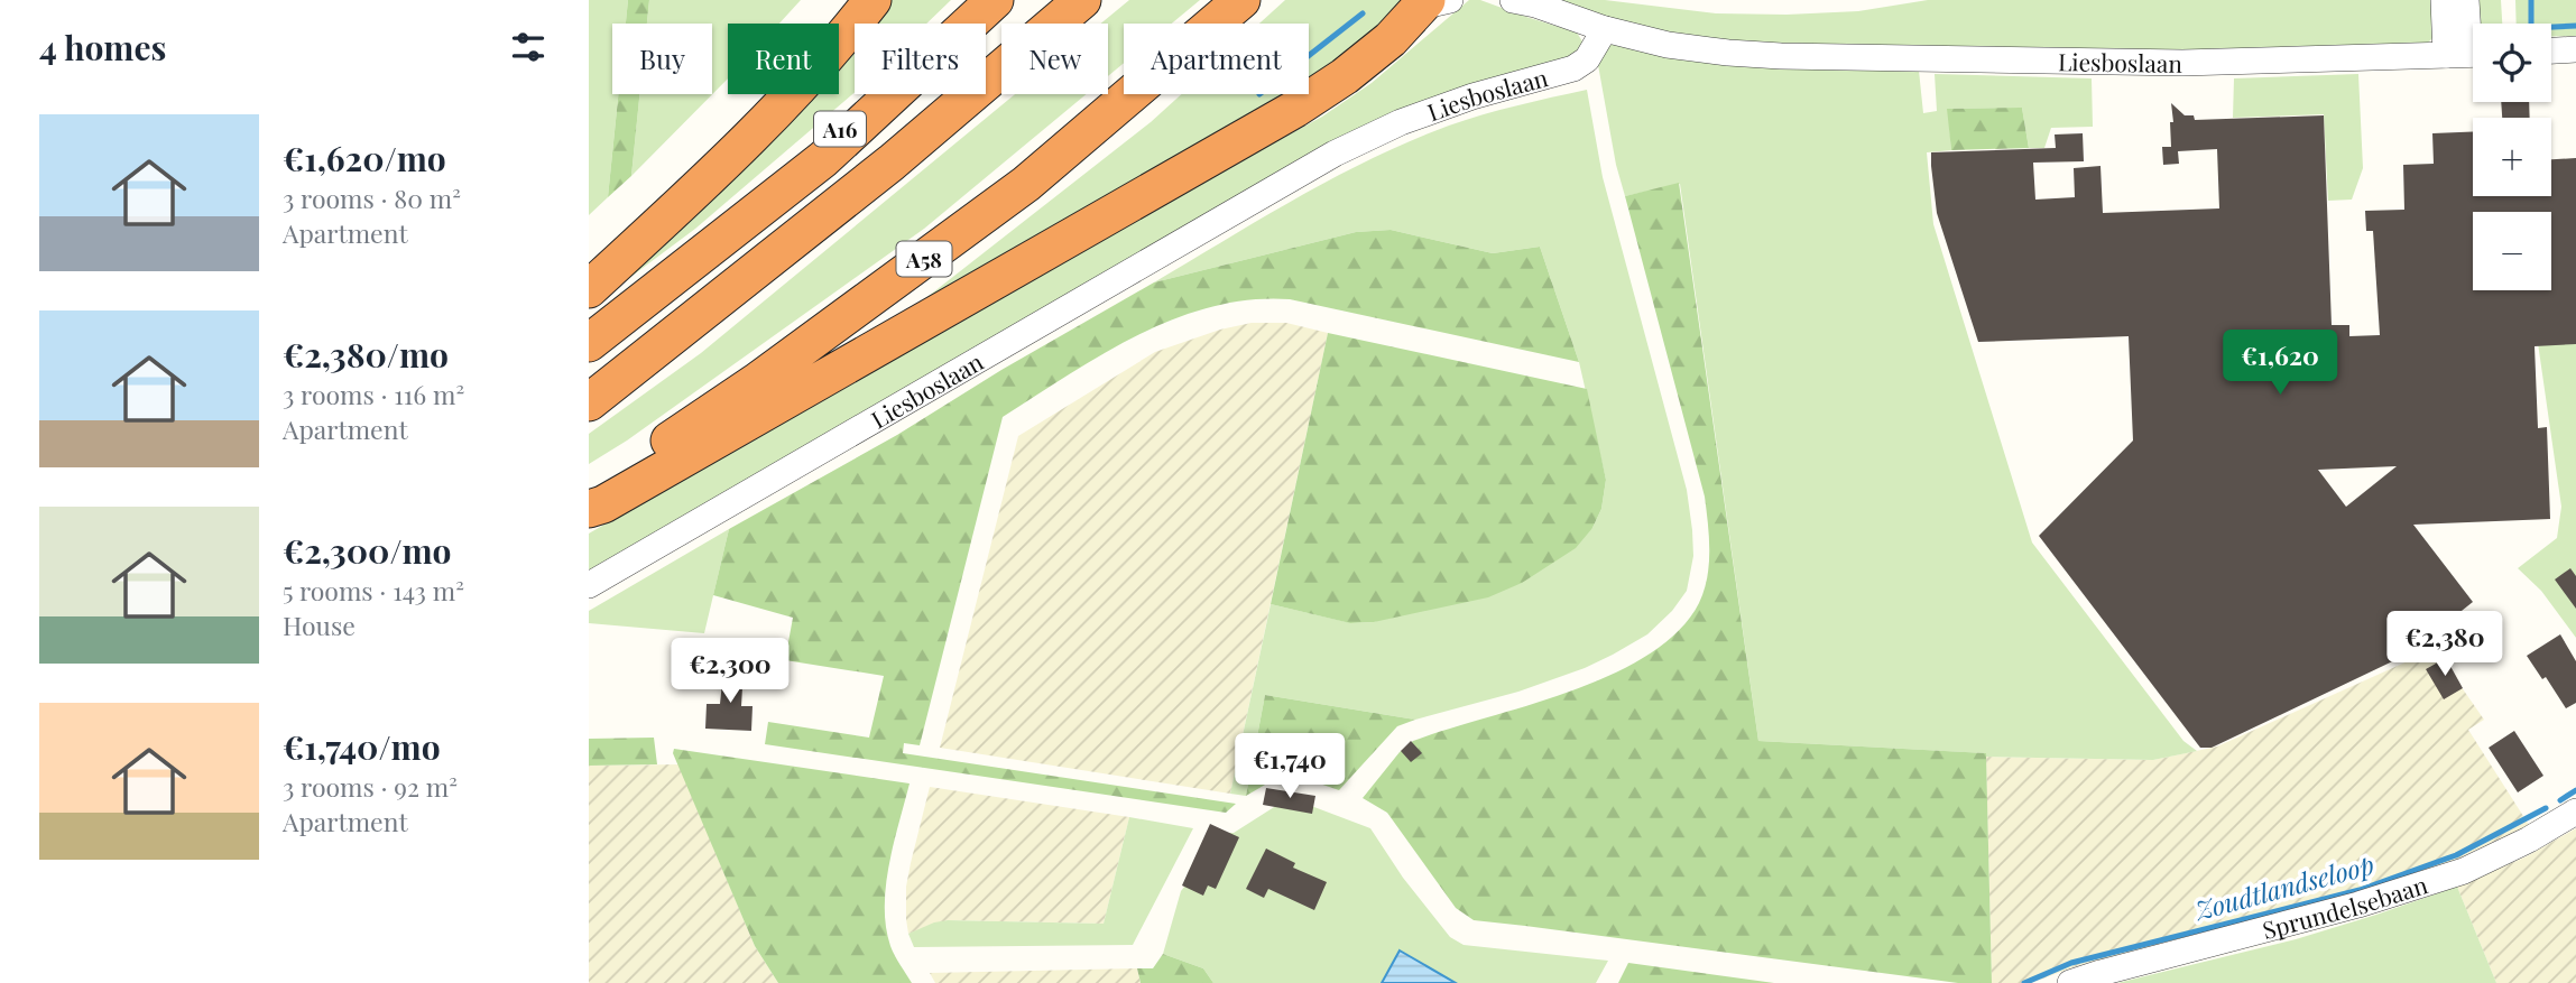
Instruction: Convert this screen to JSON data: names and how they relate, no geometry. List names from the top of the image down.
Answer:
{
  "streets": {
    "highway": ["A16", "A58"],
    "street": ["Liesboslaan", "Sprundelsebaan"]
  },
  "water": ["Zoudtlandseloop"],
  "page": {
    "heading": "4 homes",
    "map_buttons": ["+", "−"],
    "chip": [
      "Buy",
      "Rent",
      "Filters",
      "New",
      "Apartment"
    ],
    "list": [
      {
        "name": "€1,620/mo",
        "note": "3 rooms · 80 m² · Apartment"
      },
      {
        "name": "€2,380/mo",
        "note": "3 rooms · 116 m² · Apartment"
      },
      {
        "name": "€2,300/mo",
        "note": "5 rooms · 143 m² · House"
      },
      {
        "name": "€1,740/mo",
        "note": "3 rooms · 92 m² · Apartment"
      }
    ],
    "price": [
      "€1,620",
      "€2,380",
      "€2,300",
      "€1,740"
    ]
  }
}
